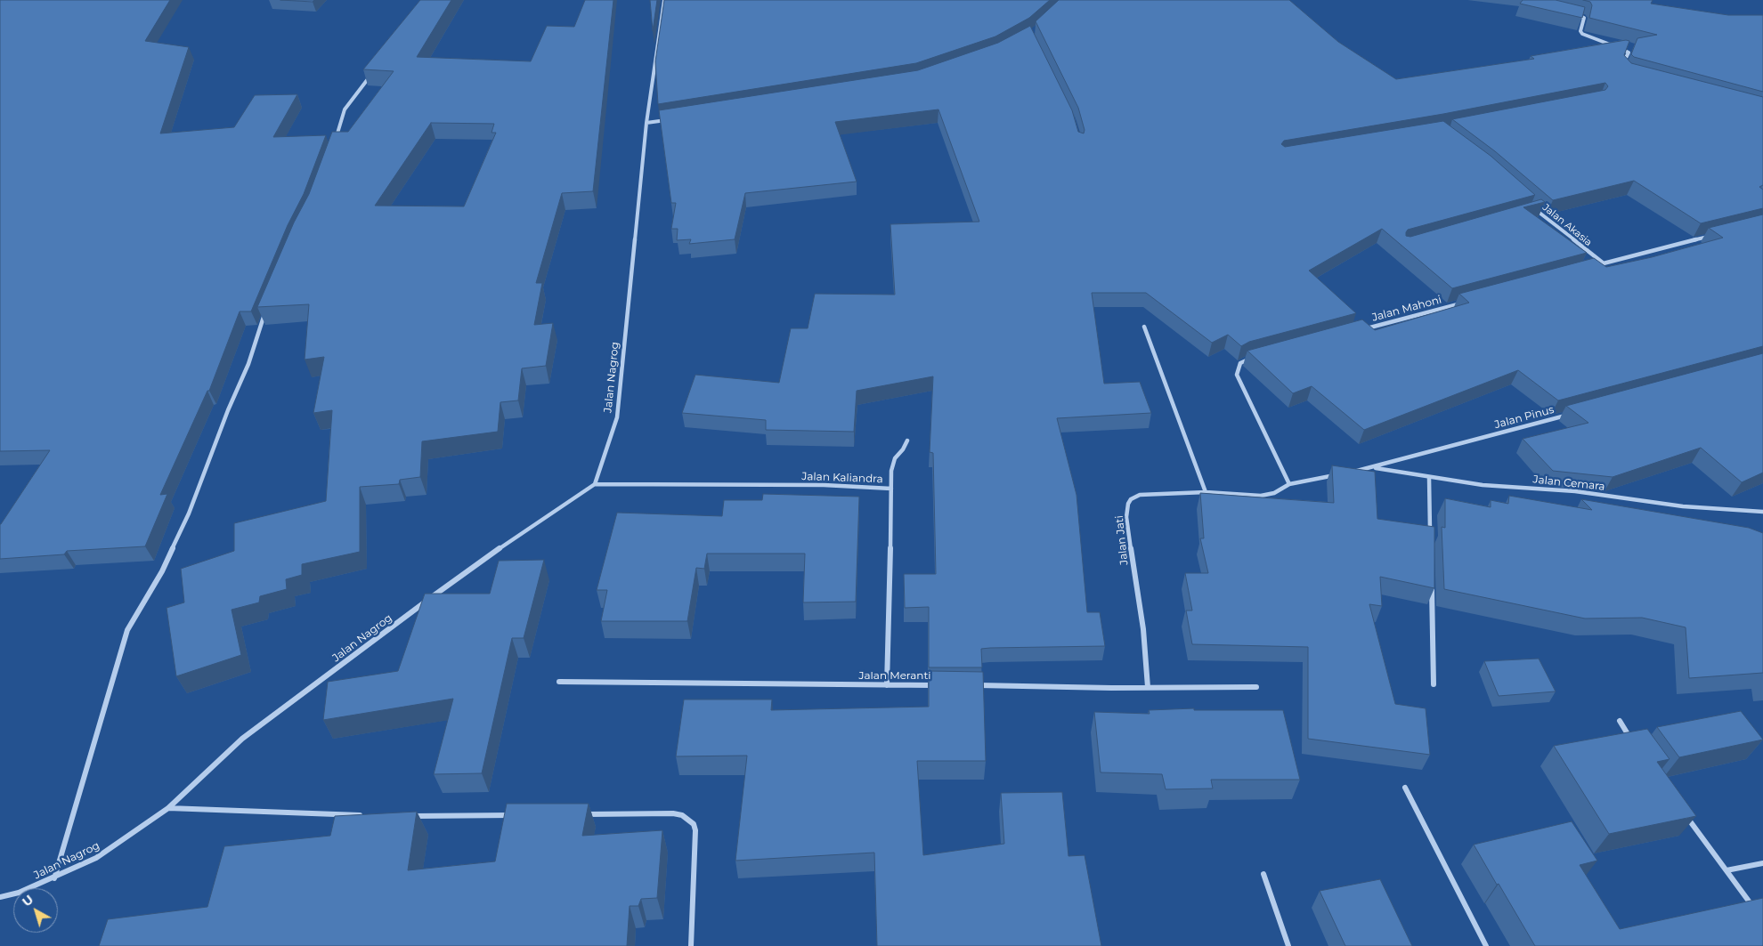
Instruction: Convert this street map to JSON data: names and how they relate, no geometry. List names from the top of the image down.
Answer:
{
  "streets": {
    "street": [
      "Jalan Akasia",
      "Jalan Mahoni",
      "Jalan Nagrog",
      "Jalan Pinus",
      "Jalan Kaliandra",
      "Jalan Cemara",
      "Jalan Jati",
      "Jalan Meranti"
    ]
  },
  "crossings": [
    ["Jalan Nagrog", "Jalan Kaliandra"],
    ["Jalan Pinus", "Jalan Cemara"],
    ["Jalan Kaliandra", "Jalan Meranti"]
  ],
  "north": "top left"
}
